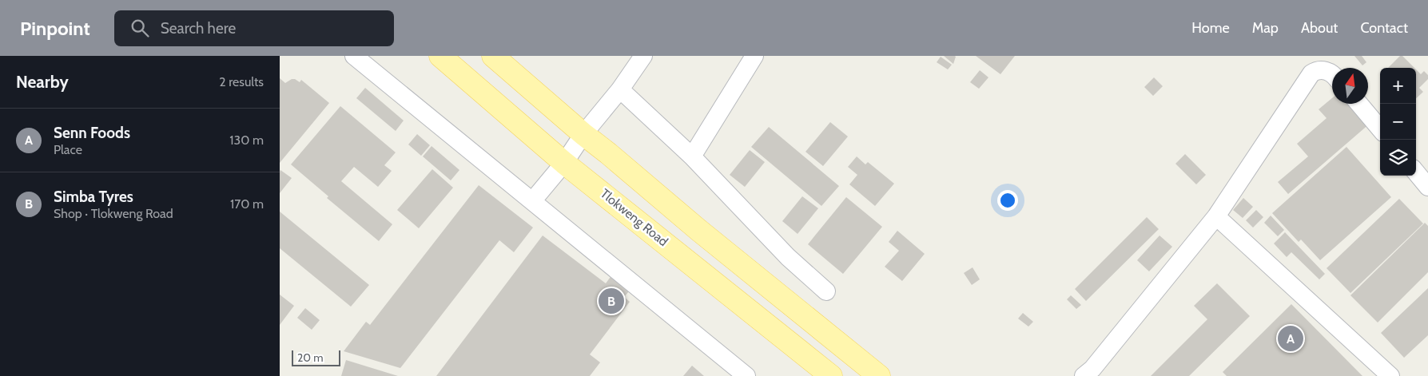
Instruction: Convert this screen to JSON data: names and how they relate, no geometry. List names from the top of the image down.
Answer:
{
  "streets": {
    "main road": ["Tlokweng Road"]
  },
  "scale_bar": "20 m",
  "north": "top",
  "page": {
    "header": "Pinpoint",
    "search": "Search here",
    "nav": [
      "Home",
      "Map",
      "About",
      "Contact"
    ],
    "heading": ["Nearby", "2 results"],
    "map_buttons": ["+", "−"],
    "list": [
      {
        "mark": "A",
        "name": "Senn Foods",
        "note": "Place",
        "value": "130 m"
      },
      {
        "mark": "B",
        "name": "Simba Tyres",
        "note": "Shop · Tlokweng Road",
        "value": "170 m"
      }
    ],
    "pins": ["B", "A"],
    "scale": "20 m"
  }
}
